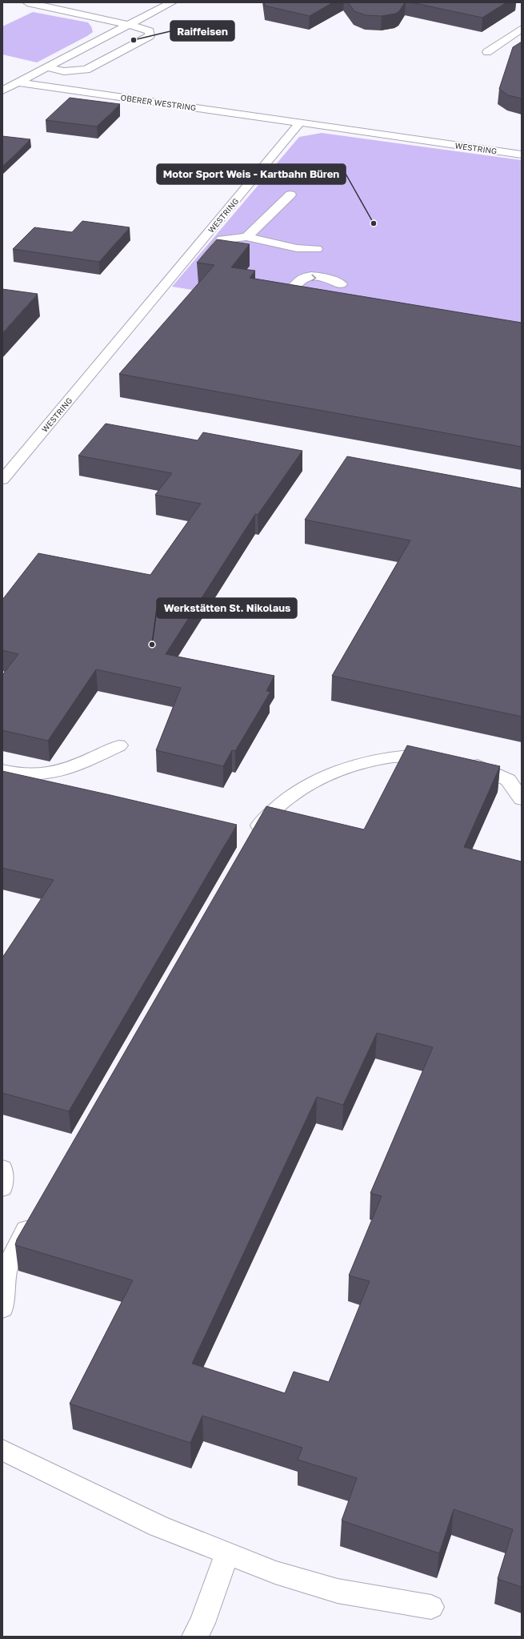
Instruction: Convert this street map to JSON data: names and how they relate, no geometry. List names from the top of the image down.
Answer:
{
  "streets": {
    "street": ["OBERER WESTRING", "WESTRING"]
  },
  "crossings": [
    ["OBERER WESTRING", "WESTRING"]
  ],
  "places": ["Raiffeisen", "Motor Sport Weis - Kartbahn Büren", "Werkstätten St. Nikolaus"]
}
